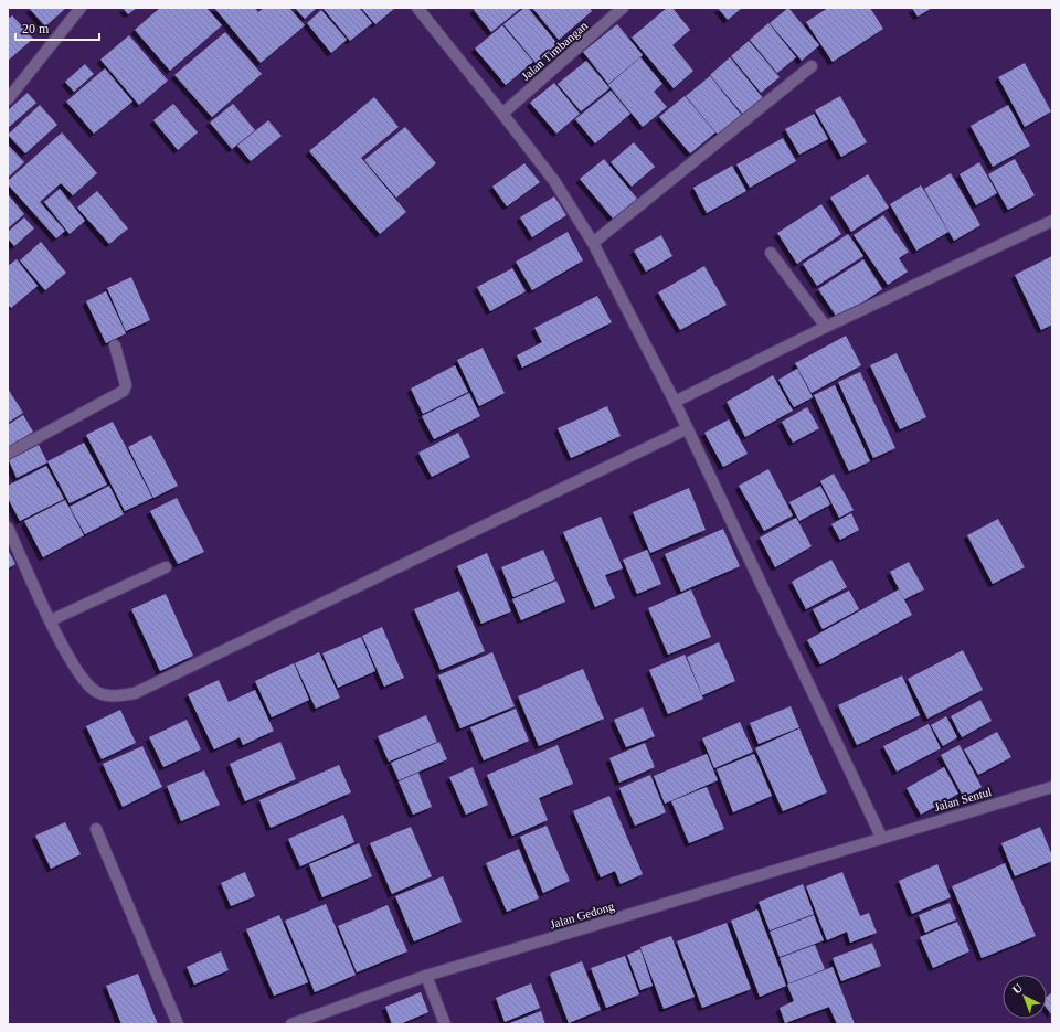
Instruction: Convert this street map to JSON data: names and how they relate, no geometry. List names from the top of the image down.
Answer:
{
  "streets": {
    "street": ["Jalan Timbangan", "Jalan Sentul", "Jalan Gedong"]
  },
  "crossings": [
    ["Jalan Sentul", "Jalan Gedong"]
  ],
  "scale_bar": "20 m",
  "north": "top left"
}
